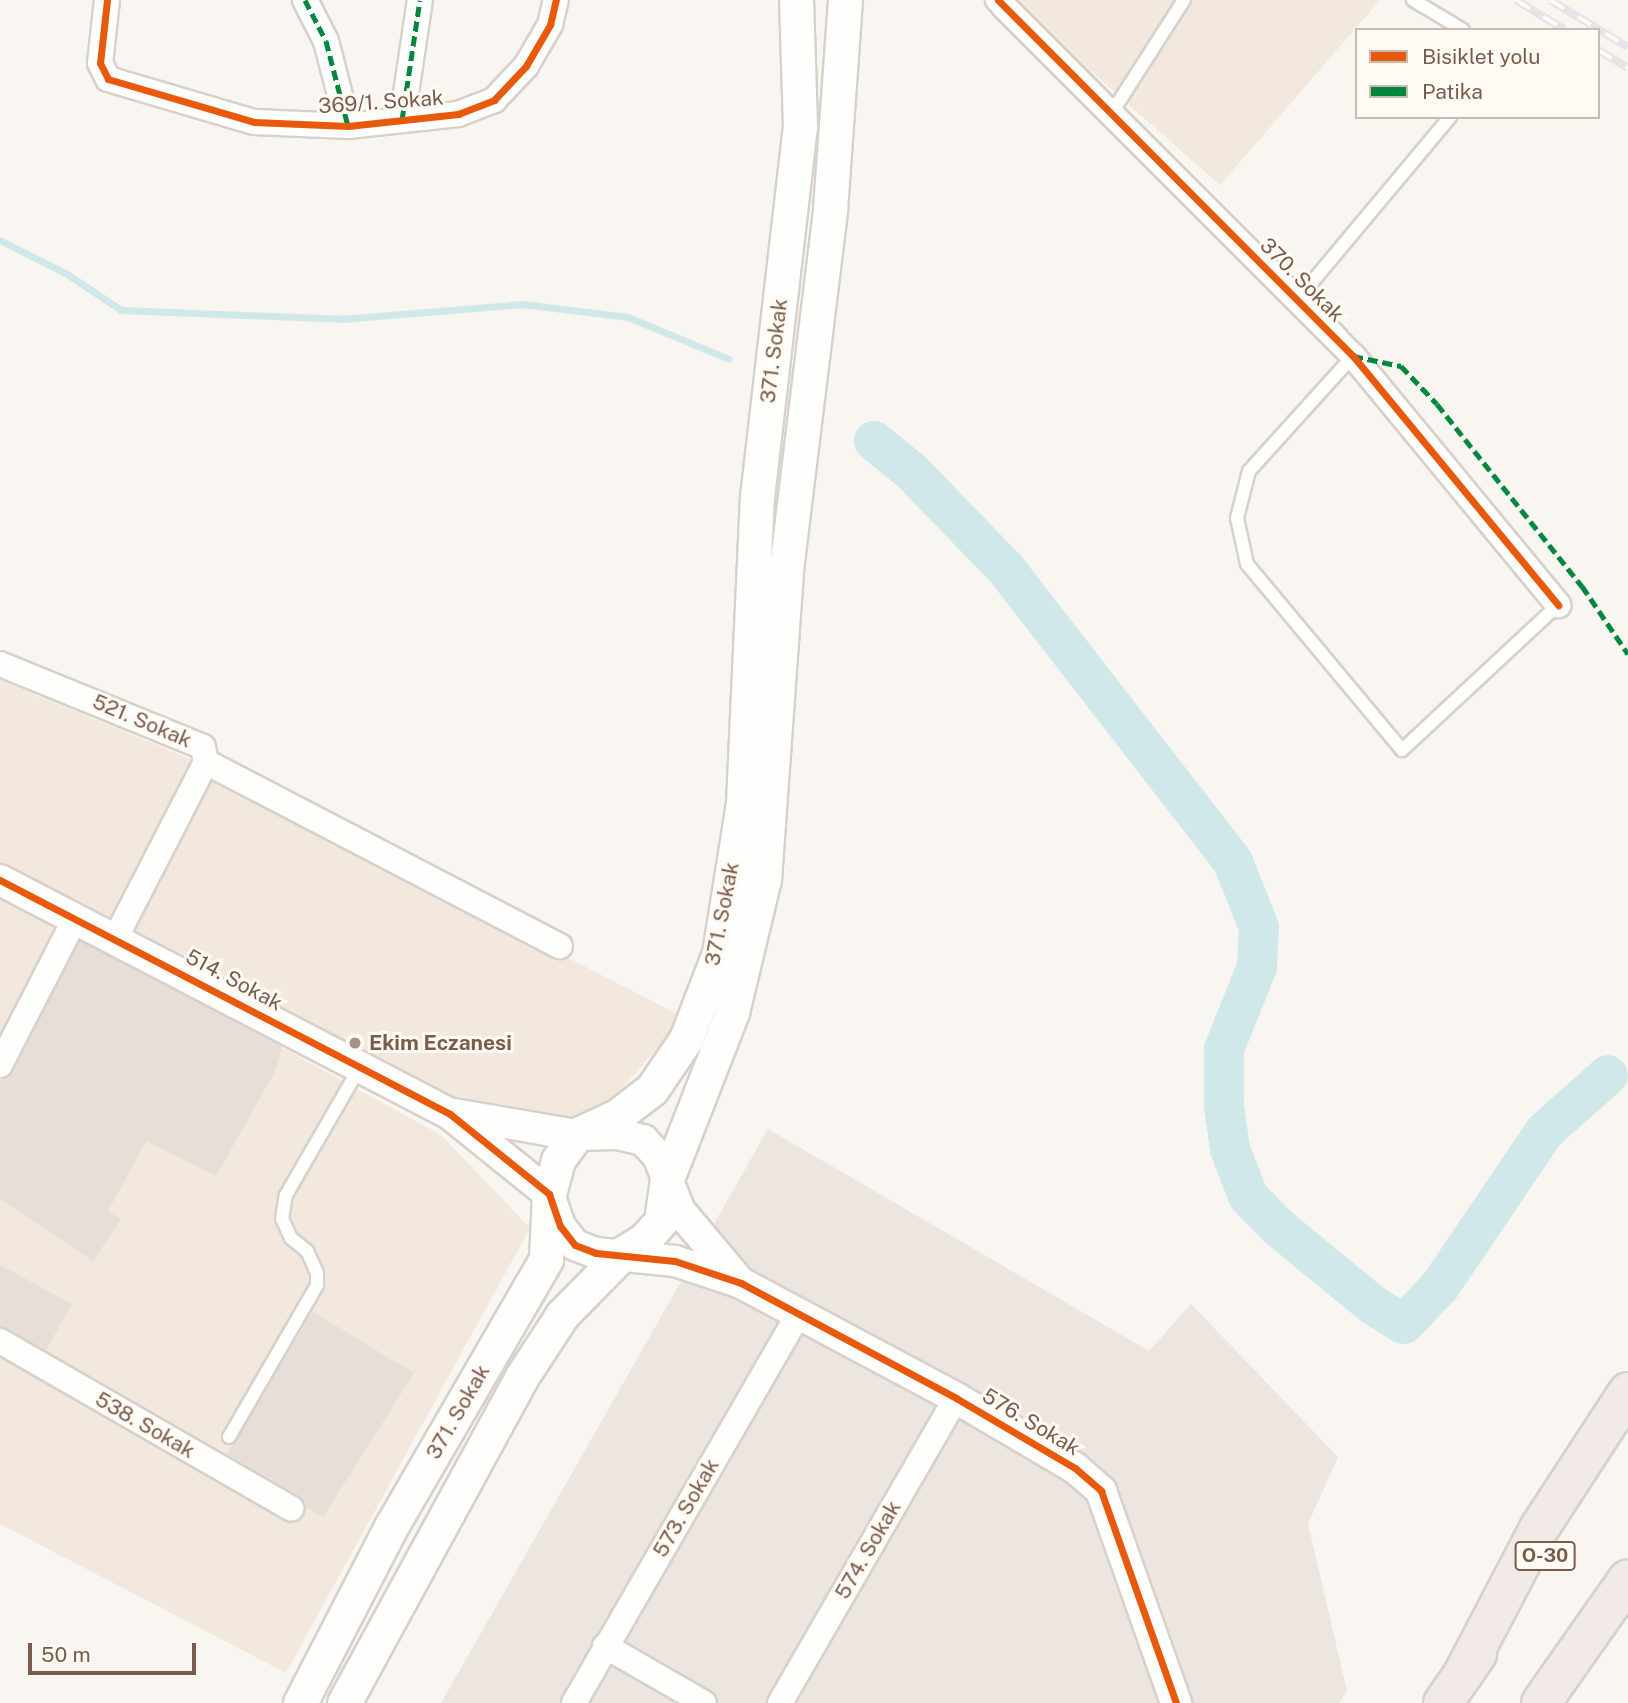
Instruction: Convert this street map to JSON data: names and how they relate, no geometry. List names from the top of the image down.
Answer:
{
  "streets": {
    "highway": ["O-30"],
    "main road": ["371. Sokak"],
    "street": [
      "369/1. Sokak",
      "370. Sokak",
      "521. Sokak",
      "514. Sokak",
      "576. Sokak",
      "538. Sokak",
      "573. Sokak",
      "574. Sokak"
    ]
  },
  "crossings": [
    ["521. Sokak", "514. Sokak"],
    ["576. Sokak", "573. Sokak"],
    ["576. Sokak", "574. Sokak"]
  ],
  "places": ["Ekim Eczanesi"],
  "legend": ["Bisiklet yolu", "Patika"],
  "scale_bar": "50 m"
}
